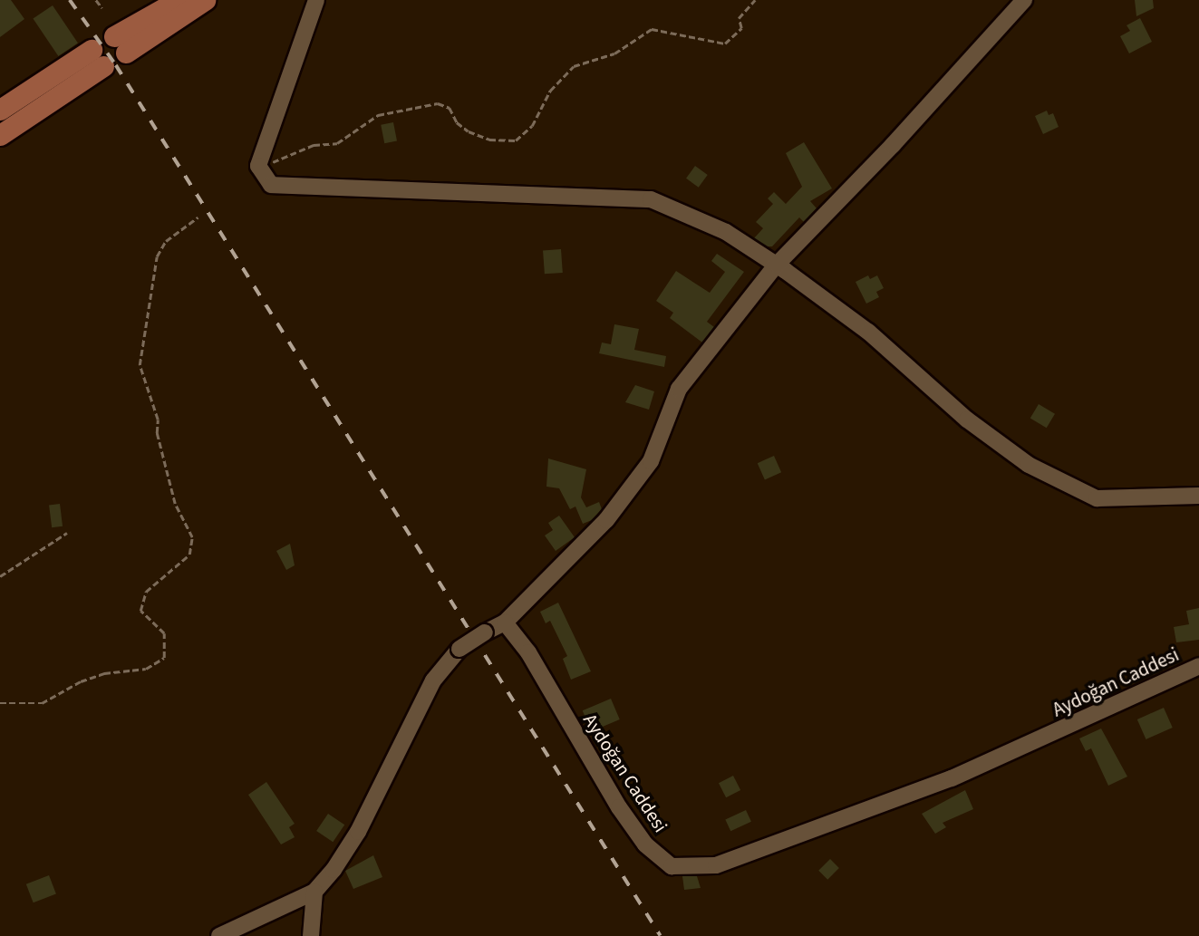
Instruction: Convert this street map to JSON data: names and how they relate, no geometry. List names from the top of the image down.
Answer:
{
  "streets": {
    "street": ["Aydoğan Caddesi"]
  }
}
